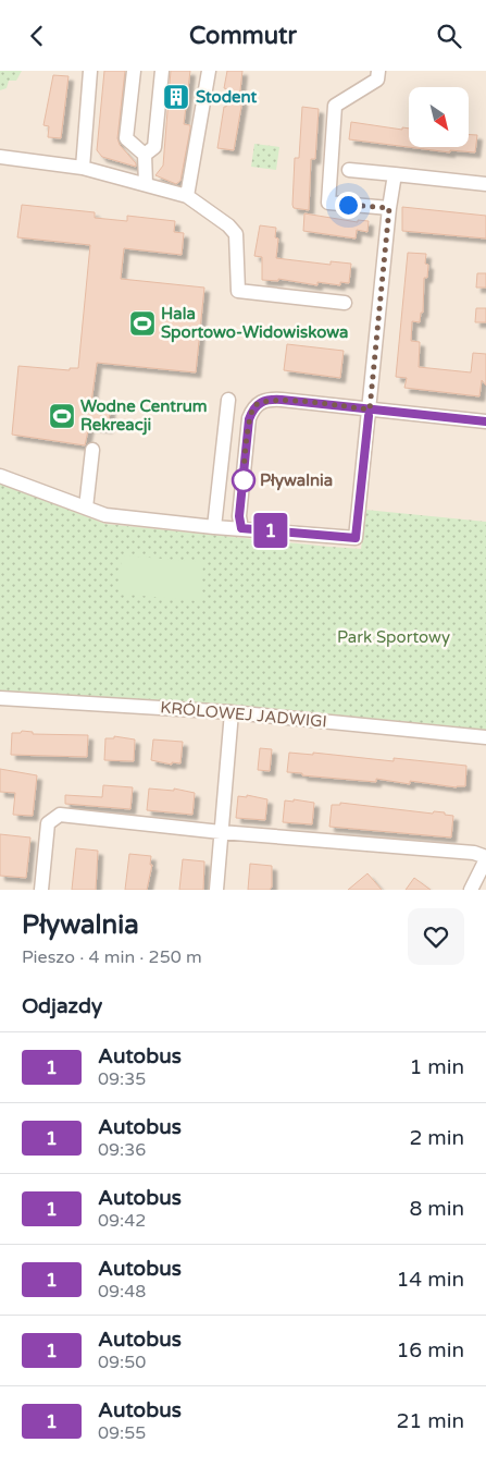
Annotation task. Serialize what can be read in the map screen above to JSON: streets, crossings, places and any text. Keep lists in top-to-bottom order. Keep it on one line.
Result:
{"streets":{"street":["KRÓLOWEJ JADWIGI"]},"parks":["Park Sportowy"],"places":{"building":["Stodent"],"sports":["Hala Sportowo-Widowiskowa","Wodne Centrum Rekreacji"],"other":["Pływalnia"]},"lines":["bus line 1"],"north":"bottom right","page":{"header":"Commutr","on_map":"1","heading":[["Pływalnia","Pieszo · 4 min · 250 m"],"Odjazdy"],"list":[{"mark":"1","name":"Autobus","note":"09:35","value":"1 min"},{"mark":"1","name":"Autobus","note":"09:36","value":"2 min"},{"mark":"1","name":"Autobus","note":"09:42","value":"8 min"},{"mark":"1","name":"Autobus","note":"09:48","value":"14 min"},{"mark":"1","name":"Autobus","note":"09:50","value":"16 min"},{"mark":"1","name":"Autobus","note":"09:55","value":"21 min"}]}}
